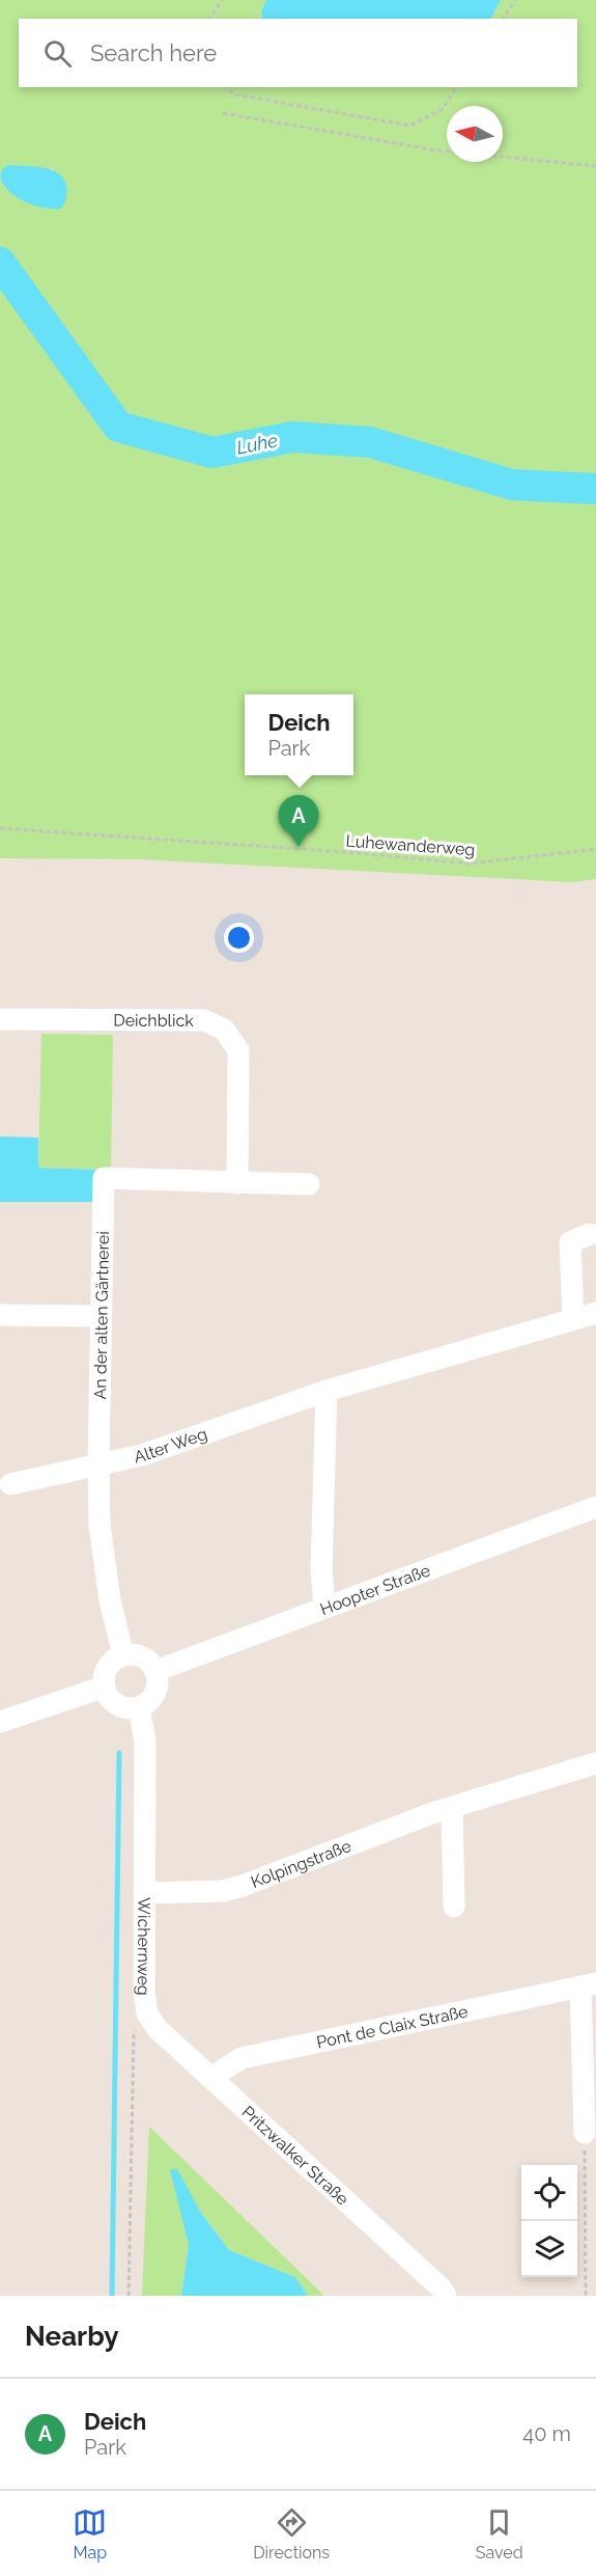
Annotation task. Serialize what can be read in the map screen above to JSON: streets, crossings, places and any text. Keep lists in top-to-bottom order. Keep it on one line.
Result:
{"streets":{"street":["Deichblick","An der alten Gärtnerei","Alter Weg","Hoopter Straße","Kolpingstraße","Wichernweg","Pont de Claix Straße","Pritzwalker Straße"],"path":["Luhewanderweg"]},"crossings":[["Deichblick","An der alten Gärtnerei"],["An der alten Gärtnerei","Alter Weg"],["An der alten Gärtnerei","Hoopter Straße"],["An der alten Gärtnerei","Wichernweg"],["Hoopter Straße","Wichernweg"],["Kolpingstraße","Wichernweg"],["Wichernweg","Pritzwalker Straße"],["Pont de Claix Straße","Pritzwalker Straße"]],"water":["Luhe"],"north":"left","page":{"search":"Search here","popup":["Deich","Park"],"pins":"A","heading":"Nearby","list":[{"mark":"A","name":"Deich","note":"Park","value":"40 m"}],"nav":["Map","Directions","Saved"]}}
